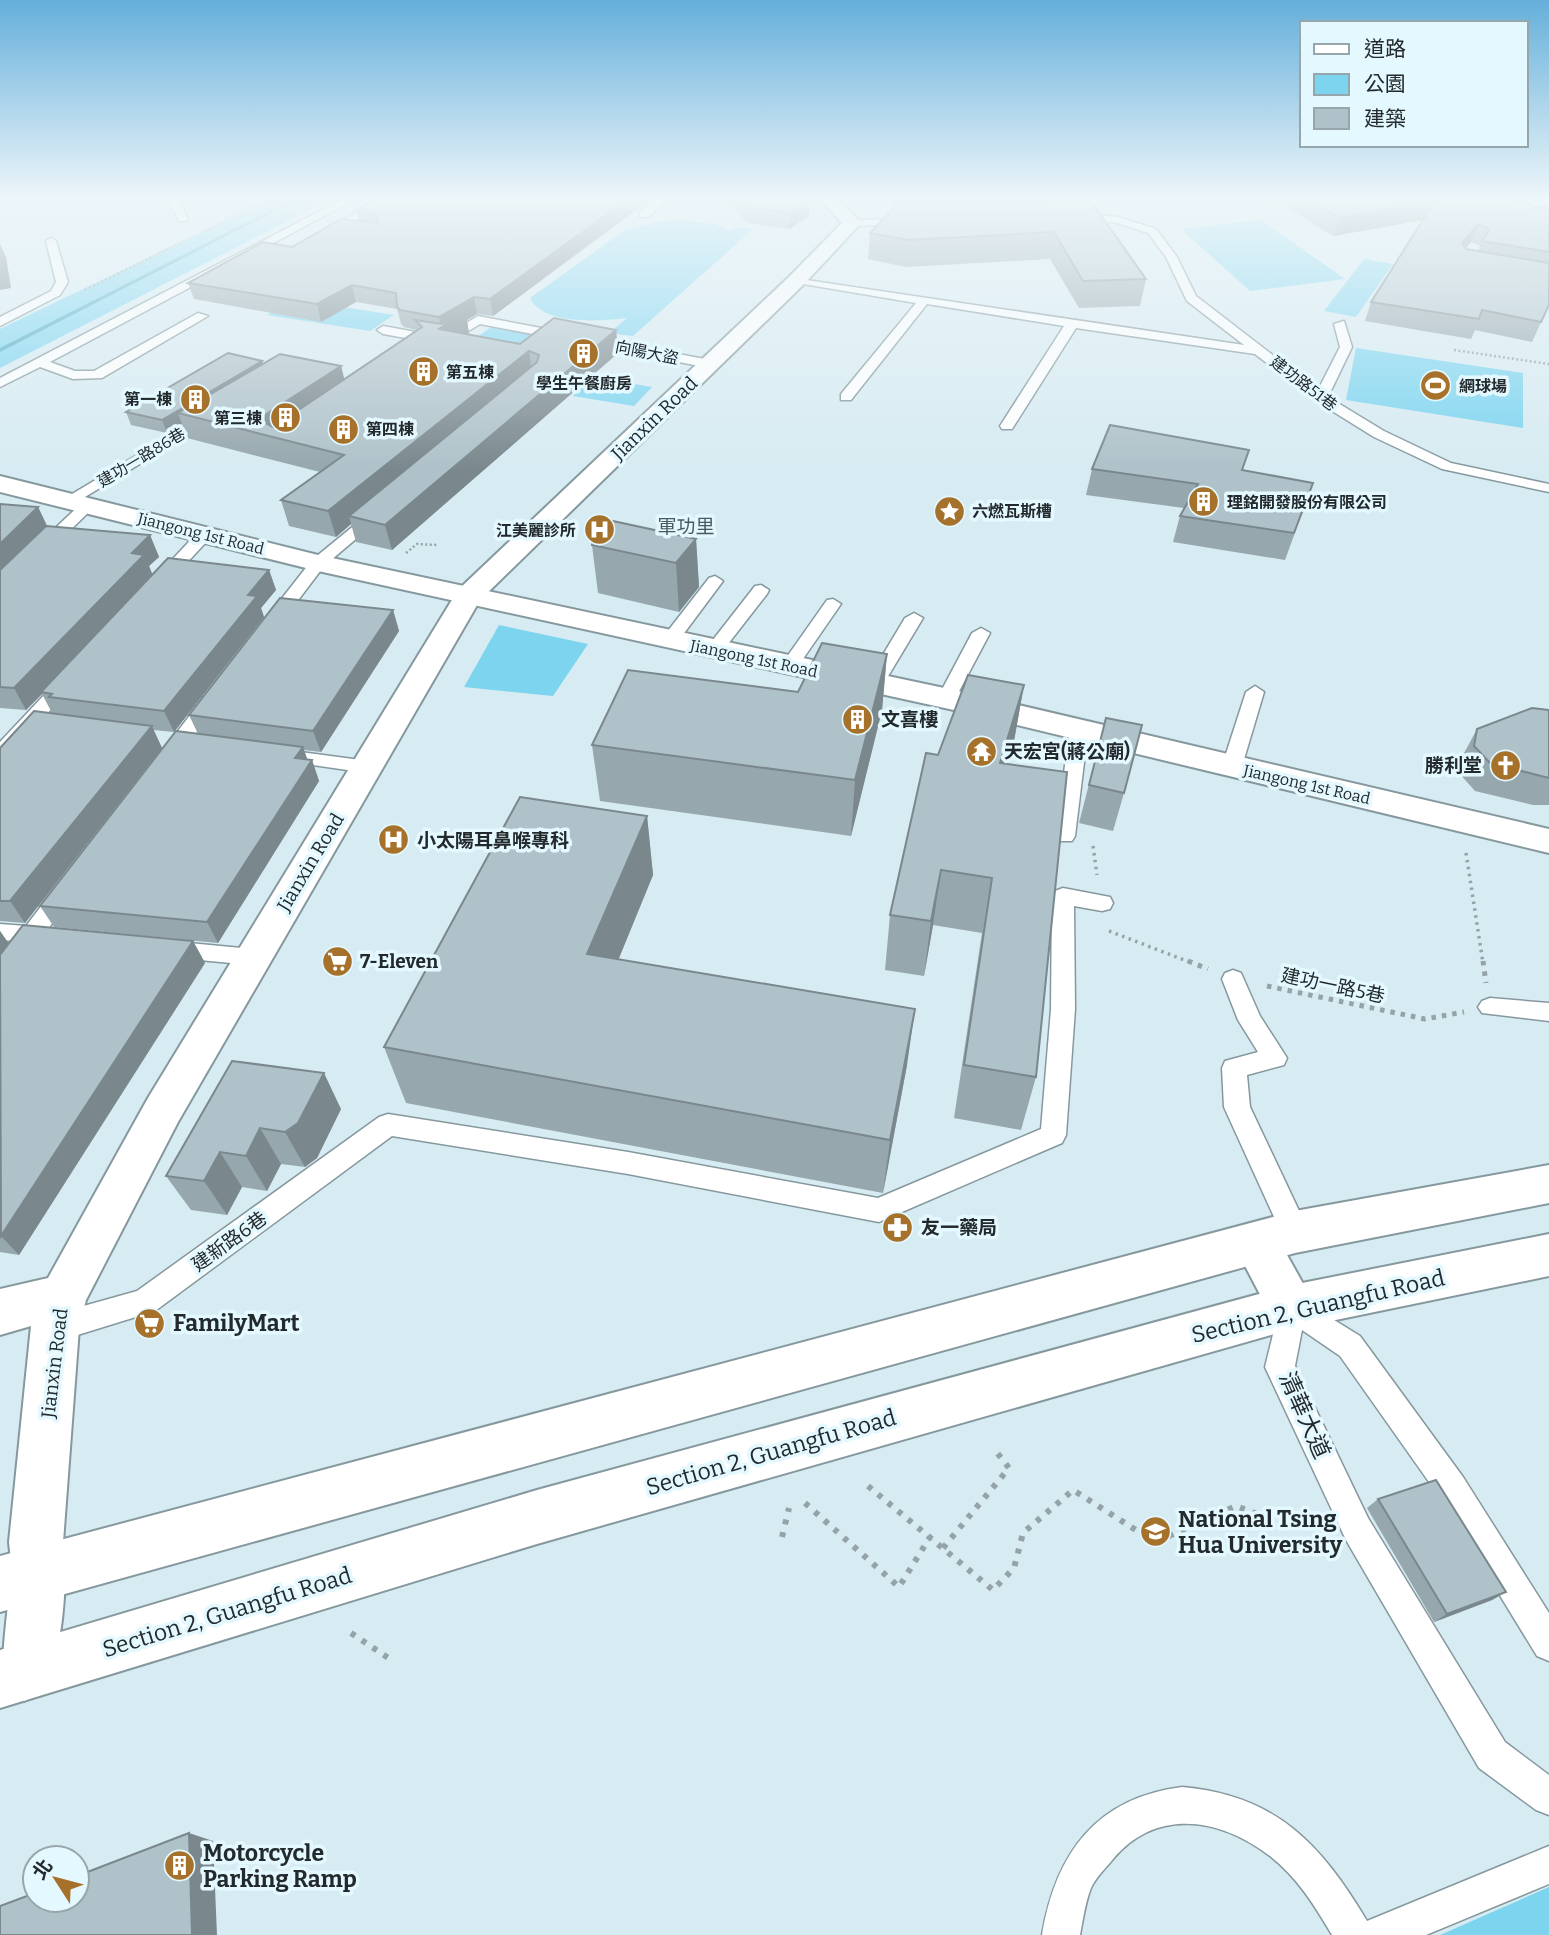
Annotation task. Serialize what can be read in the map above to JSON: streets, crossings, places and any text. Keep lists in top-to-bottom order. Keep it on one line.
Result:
{"streets":{"street":["Jianxin Road","Jiangong 1st Road","Section 2, Guangfu Road"],"lane":["向陽大盜","建功路51巷","建功一路86巷","建新路6巷","清華大道"],"path":["建功一路5巷"]},"crossings":[["向陽大盜","Jianxin Road"],["Jianxin Road","Jiangong 1st Road"],["Jianxin Road","建新路6巷"],["Jianxin Road","Section 2, Guangfu Road"],["建功一路86巷","Jiangong 1st Road"],["建功一路5巷","建新路6巷"],["Section 2, Guangfu Road","清華大道"]],"districts":["軍功里"],"places":{"building":["學生午餐廚房","第五棟","第一棟","第三棟","第四棟","理銘開發股份有限公司","文喜樓","Motorcycle Parking Ramp"],"sports":["網球場"],"place":["六燃瓦斯槽"],"hospital":["江美麗診所","小太陽耳鼻喉專科"],"temple":["天宏宮(蔣公廟)"],"church":["勝利堂"],"supermarket":["7-Eleven","FamilyMart"],"pharmacy":["友一藥局"],"school or university":["National Tsing Hua University"]},"legend":["道路","公園","建築"],"north":"top left"}
